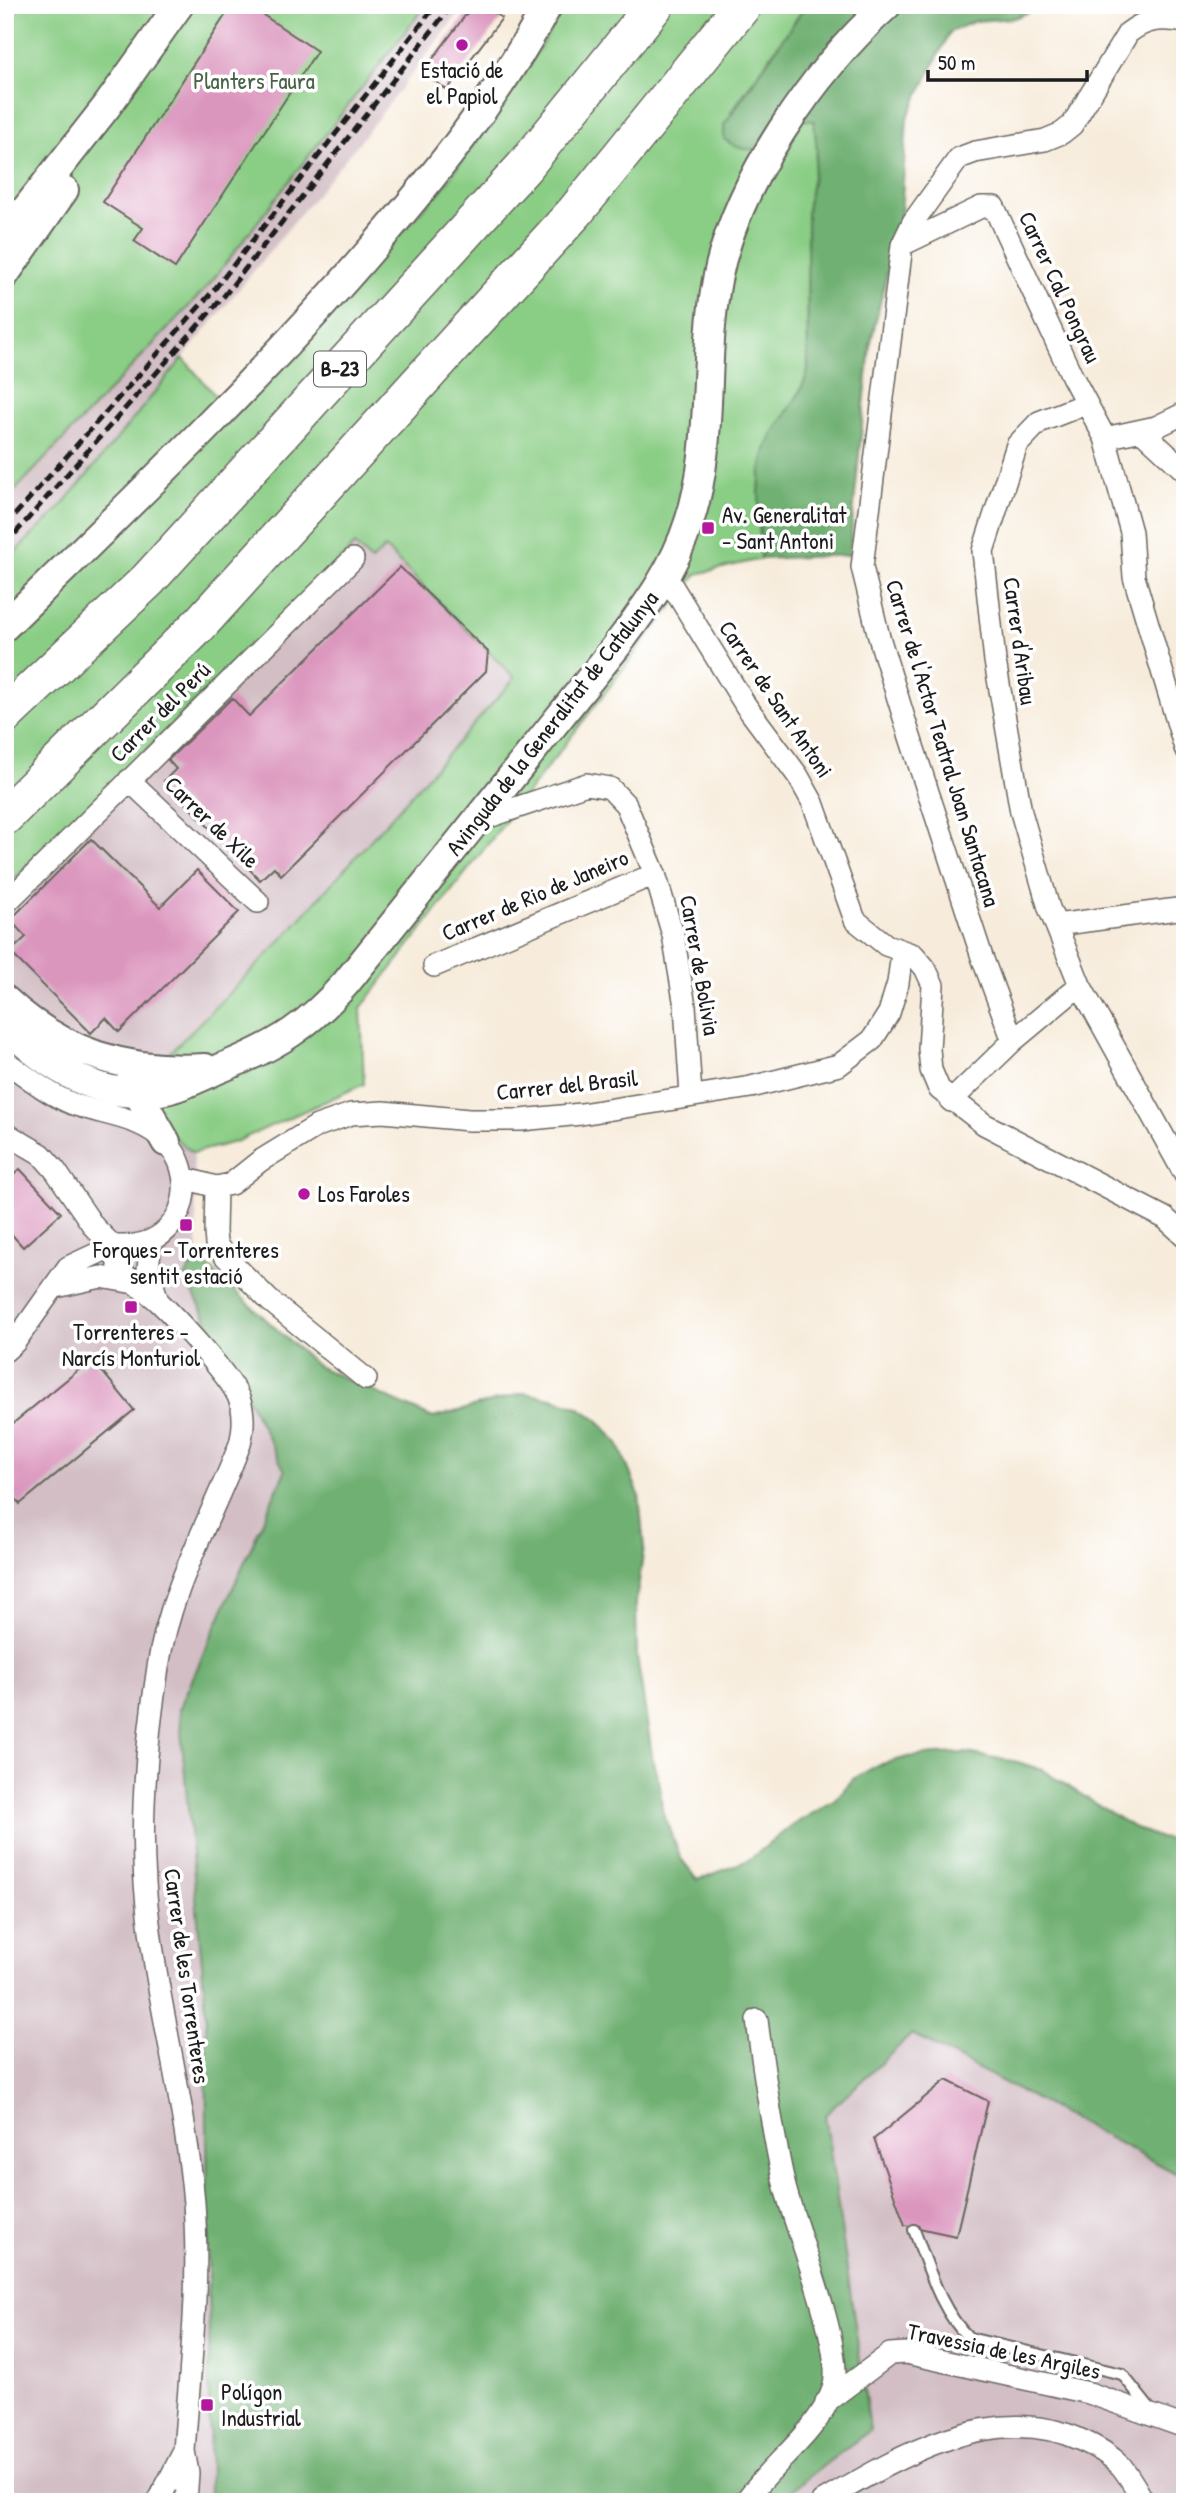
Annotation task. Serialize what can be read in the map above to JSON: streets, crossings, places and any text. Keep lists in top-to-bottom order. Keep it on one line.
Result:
{"streets":{"highway":["B-23"],"street":["Carrer Cal Pongrau","Carrer d'Aribau","Carrer de Sant Antoni","Carrer del Perú","Avinguda de la Generalitat de Catalunya","Carrer de l'Actor Teatral Joan Santacana","Carrer de Xile","Carrer de Rio de Janeiro","Carrer de Bolivia","Carrer del Brasil","Carrer de les Torrenteres","Travessia de les Argiles"]},"crossings":[["Carrer Cal Pongrau","Carrer d'Aribau"],["Carrer Cal Pongrau","Carrer de l'Actor Teatral Joan Santacana"],["Carrer de Sant Antoni","Avinguda de la Generalitat de Catalunya"],["Carrer de Sant Antoni","Carrer del Brasil"],["Carrer del Perú","Carrer de Xile"],["Avinguda de la Generalitat de Catalunya","Carrer de Bolivia"],["Carrer de Rio de Janeiro","Carrer de Bolivia"],["Carrer de Bolivia","Carrer del Brasil"]],"parks":["Planters Faura"],"places":{"other":["Estació de el Papiol","Los Faroles"],"transit":["Av. Generalitat - Sant Antoni","Forques - Torrenteres sentit estació","Torrenteres - Narcís Monturiol","Polígon Industrial"]},"scale_bar":"50 m"}
